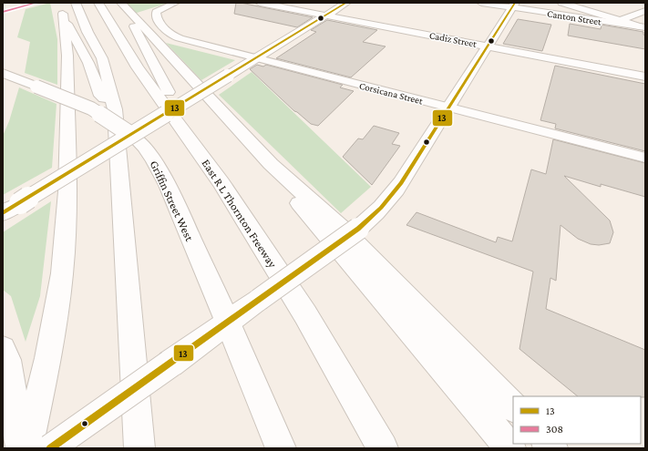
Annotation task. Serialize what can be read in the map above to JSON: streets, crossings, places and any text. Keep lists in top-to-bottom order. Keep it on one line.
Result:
{"streets":{"main road":["Canton Street","Cadiz Street","Griffin Street West","East R L Thornton Freeway"],"street":["Corsicana Street"]},"lines":["transit line 13","transit line 308"],"legend":["13","308"]}
